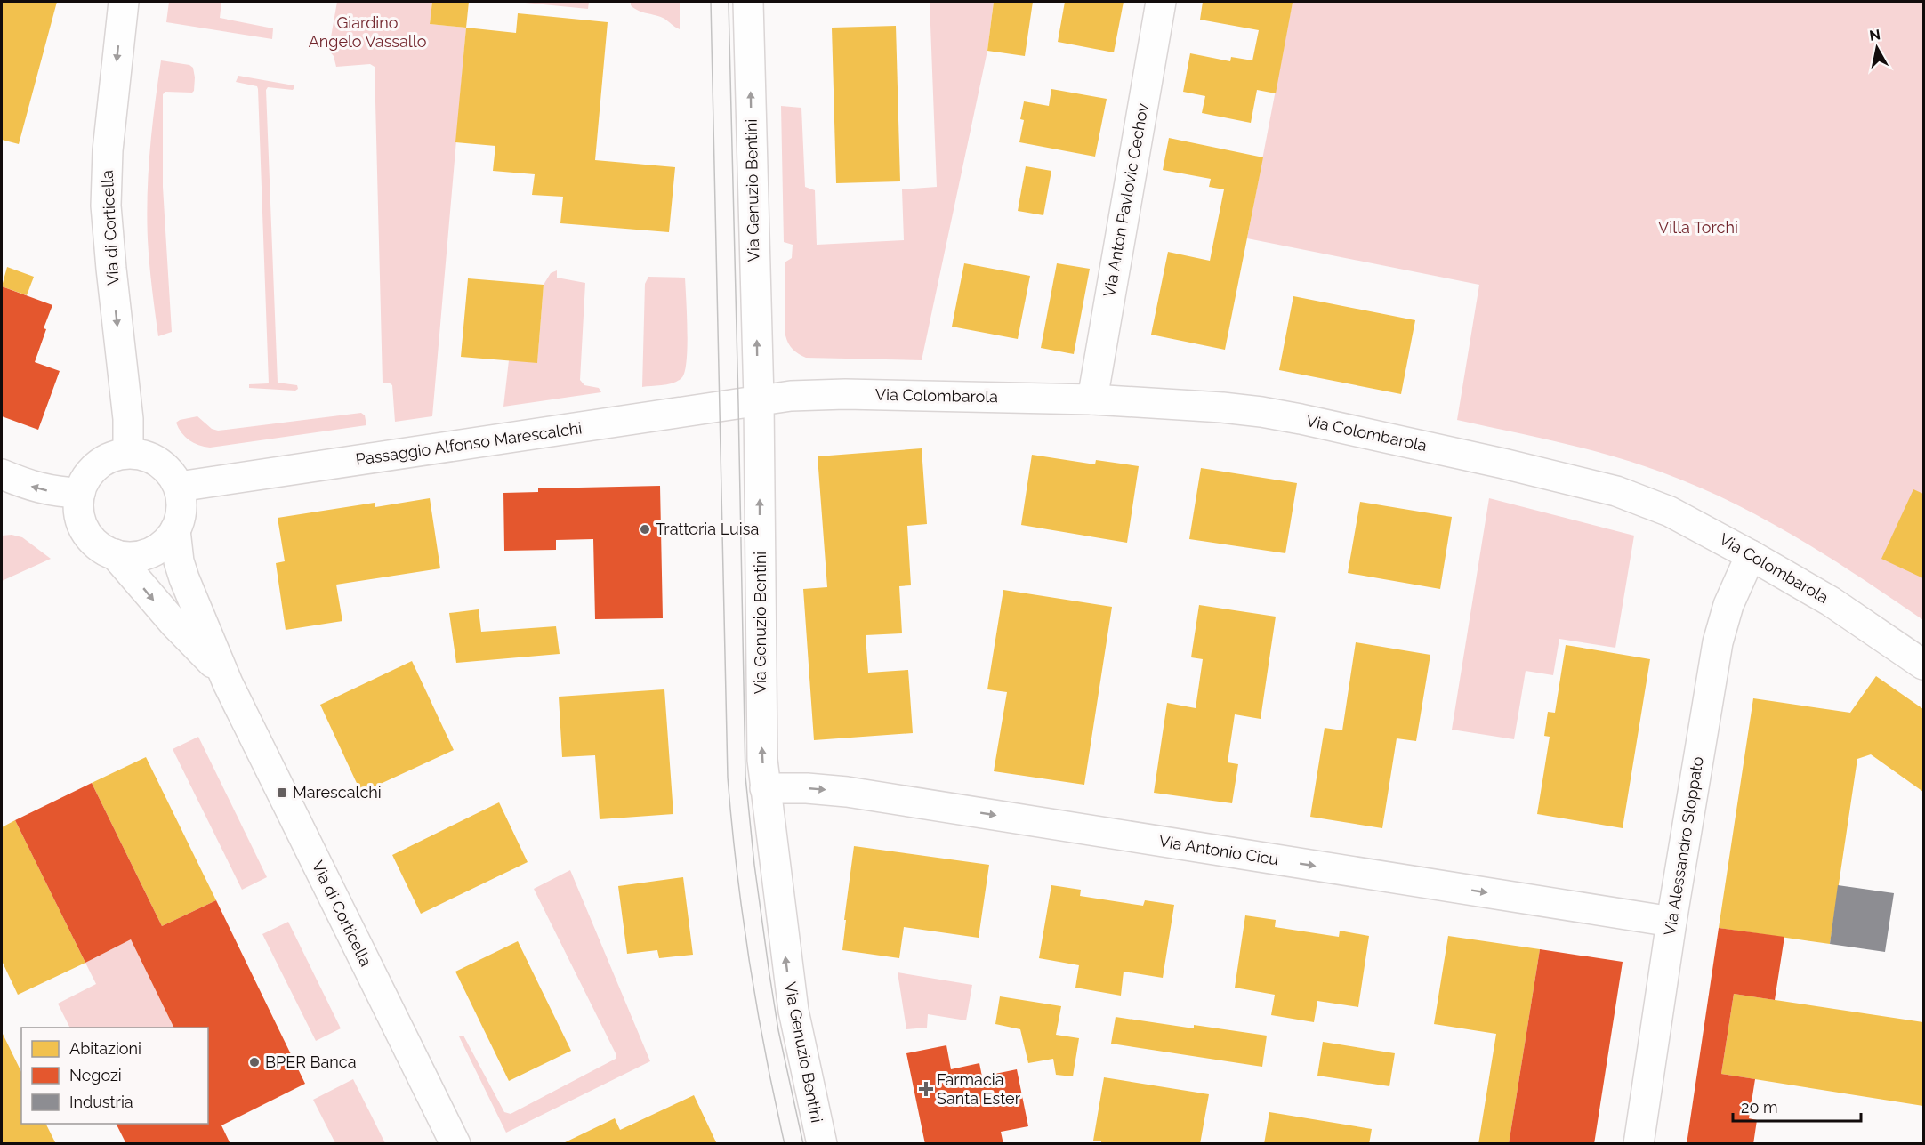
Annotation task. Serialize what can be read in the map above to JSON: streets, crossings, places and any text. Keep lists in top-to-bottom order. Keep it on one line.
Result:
{"streets":{"street":["Via Genuzio Bentini","Via Anton Pavlovic Cechov","Via di Corticella","Via Colombarola","Passaggio Alfonso Marescalchi","Via Alessandro Stoppato","Via Antonio Cicu"]},"crossings":[["Via Genuzio Bentini","Via Colombarola"],["Via Genuzio Bentini","Passaggio Alfonso Marescalchi"],["Via Genuzio Bentini","Via Antonio Cicu"],["Via Anton Pavlovic Cechov","Via Colombarola"],["Via di Corticella","Passaggio Alfonso Marescalchi"],["Via Colombarola","Passaggio Alfonso Marescalchi"],["Via Colombarola","Via Alessandro Stoppato"],["Via Alessandro Stoppato","Via Antonio Cicu"]],"one_way":["Via Genuzio Bentini","Via Antonio Cicu"],"parks":["Giardino Angelo Vassallo","Villa Torchi"],"places":{"other":["Trattoria Luisa","BPER Banca"],"transit":["Marescalchi"],"health":["Farmacia Santa Ester"]},"legend":["Abitazioni","Negozi","Industria"],"scale_bar":"20 m","north":"top"}
